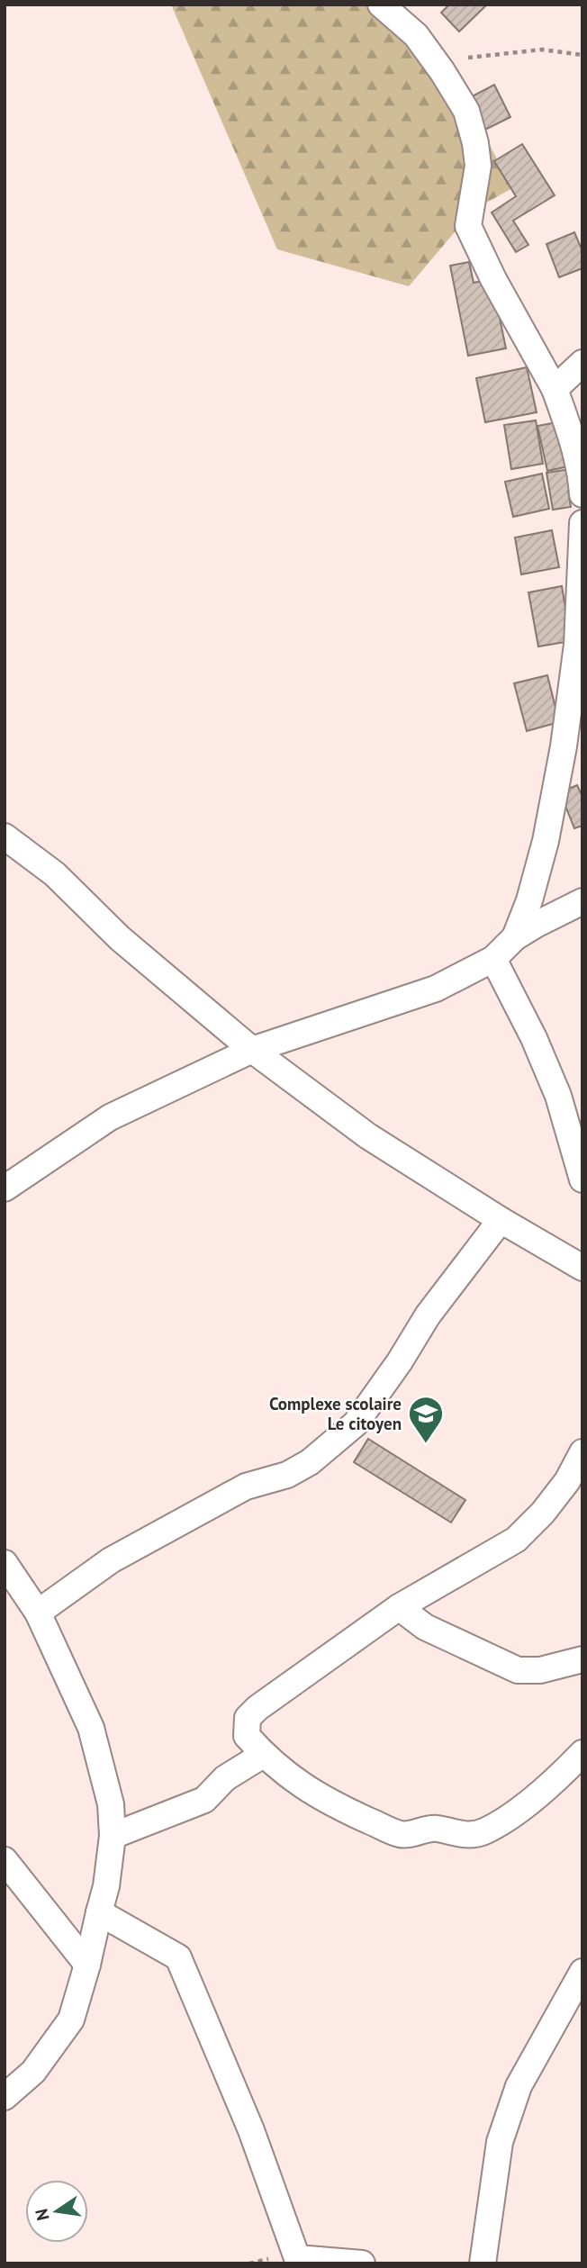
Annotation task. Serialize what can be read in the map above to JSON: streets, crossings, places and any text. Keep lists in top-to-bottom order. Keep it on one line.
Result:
{"places":{"school or university":["Complexe scolaire Le citoyen"]},"north":"left"}
